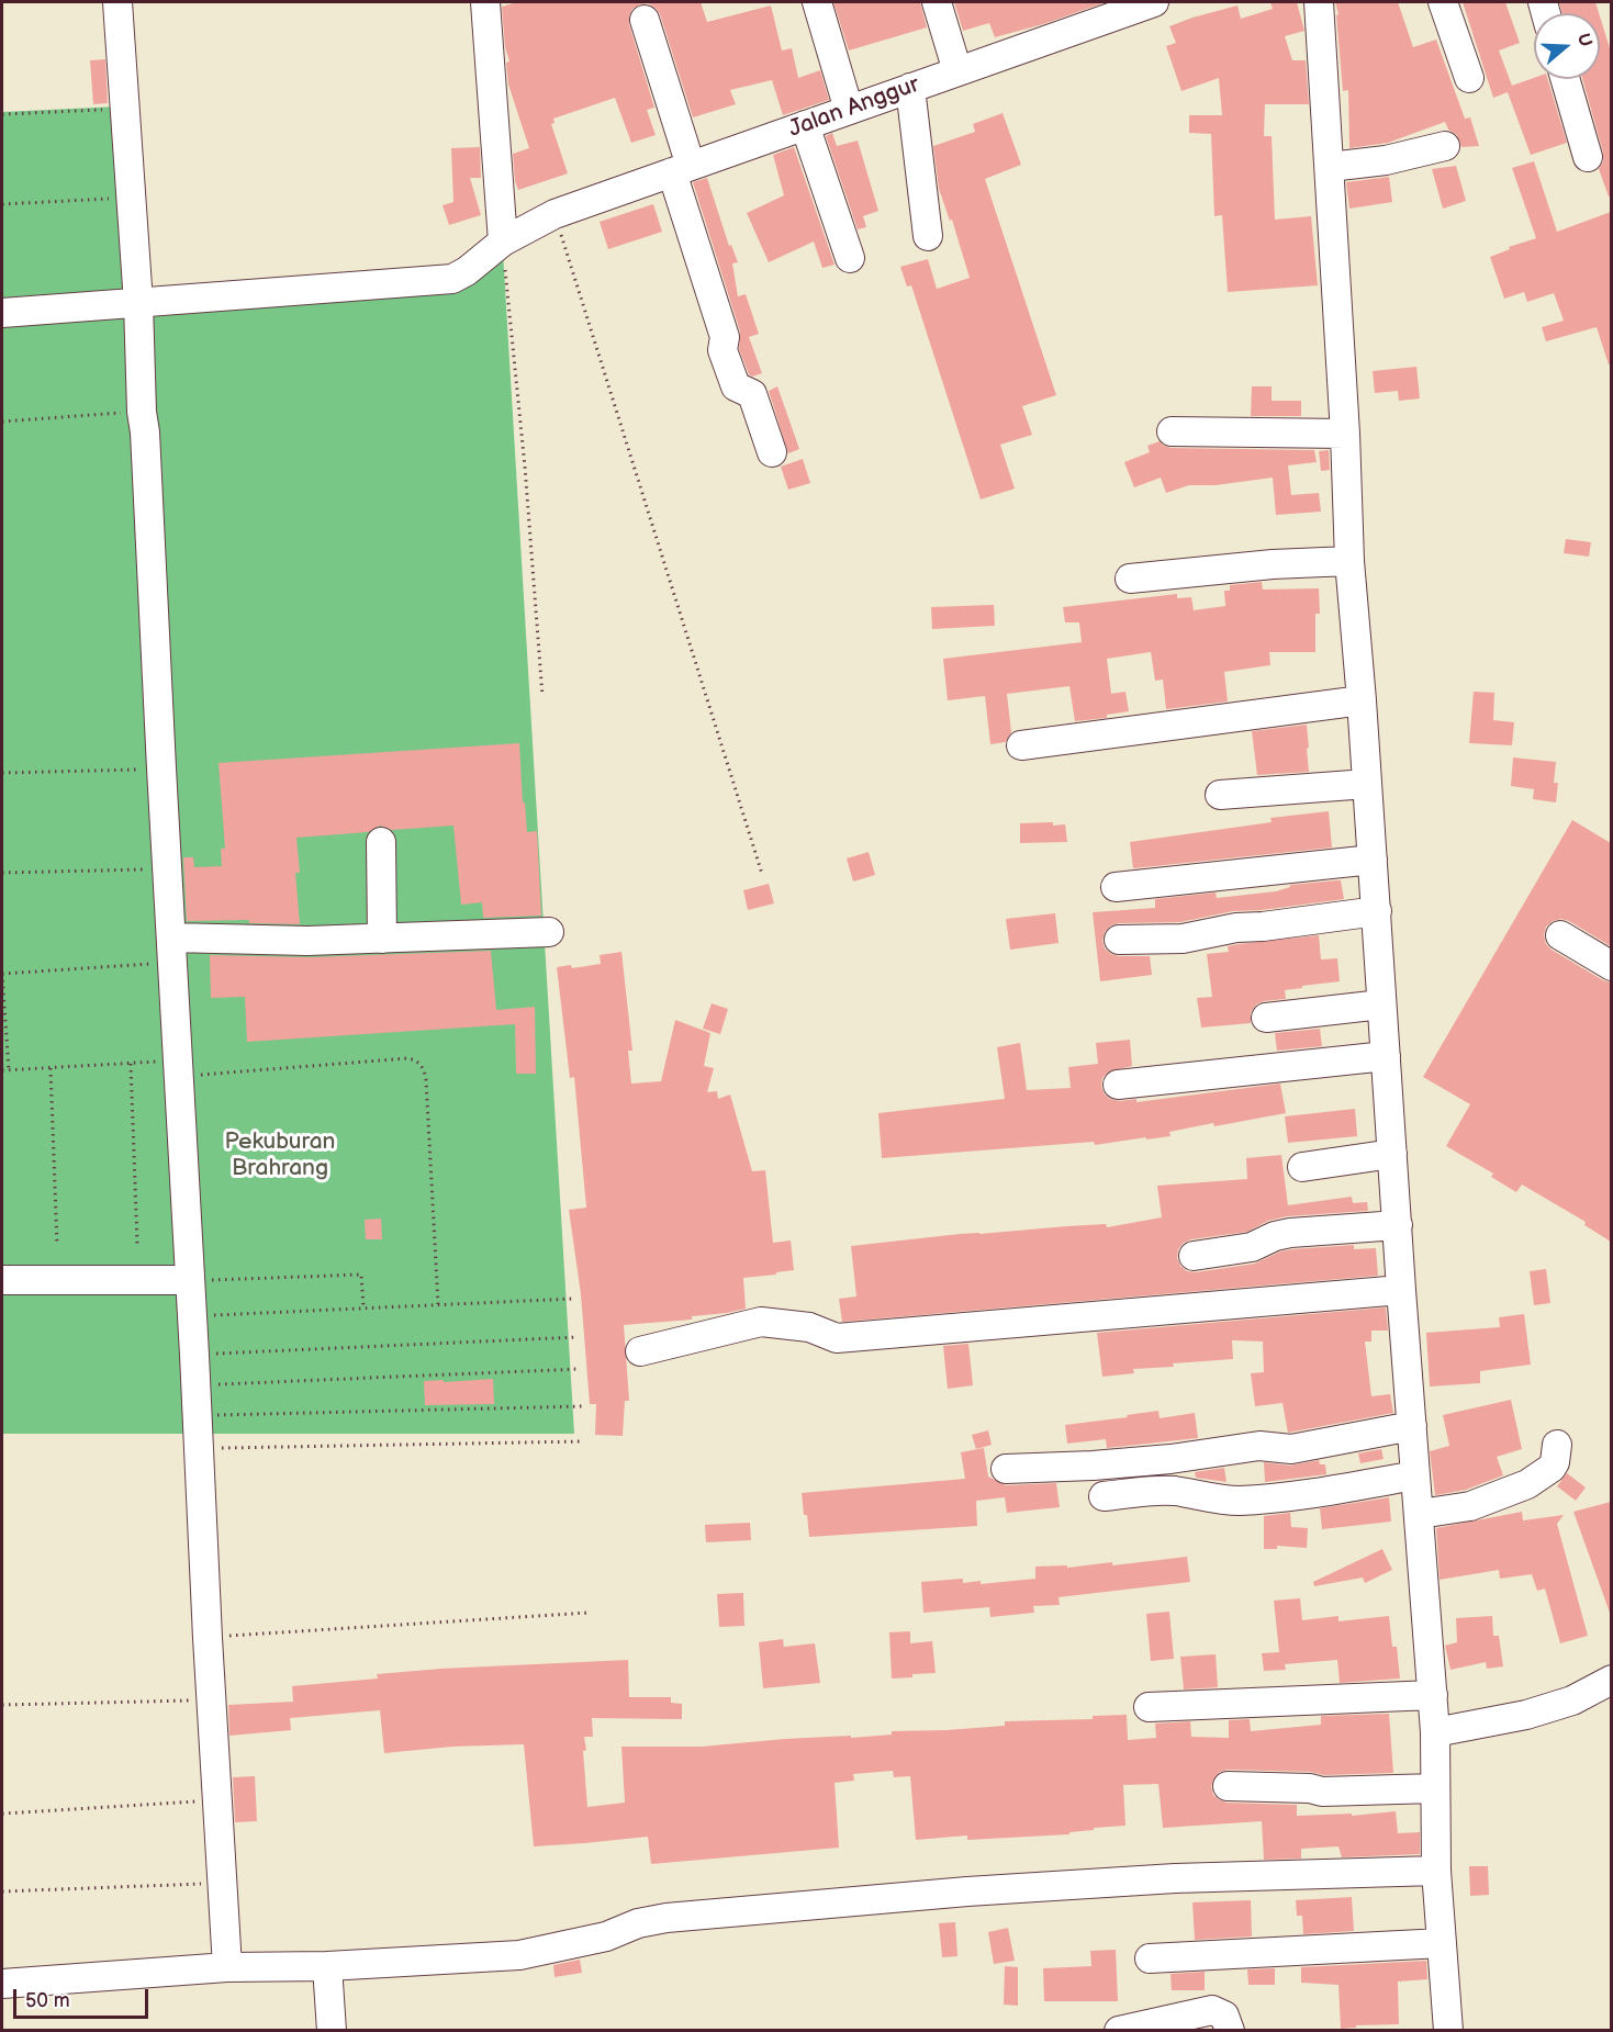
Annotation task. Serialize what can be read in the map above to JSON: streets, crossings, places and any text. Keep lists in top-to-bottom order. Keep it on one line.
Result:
{"streets":{"street":["Jalan Anggur"]},"parks":["Pekuburan Brahrang"],"scale_bar":"50 m","north":"right"}
